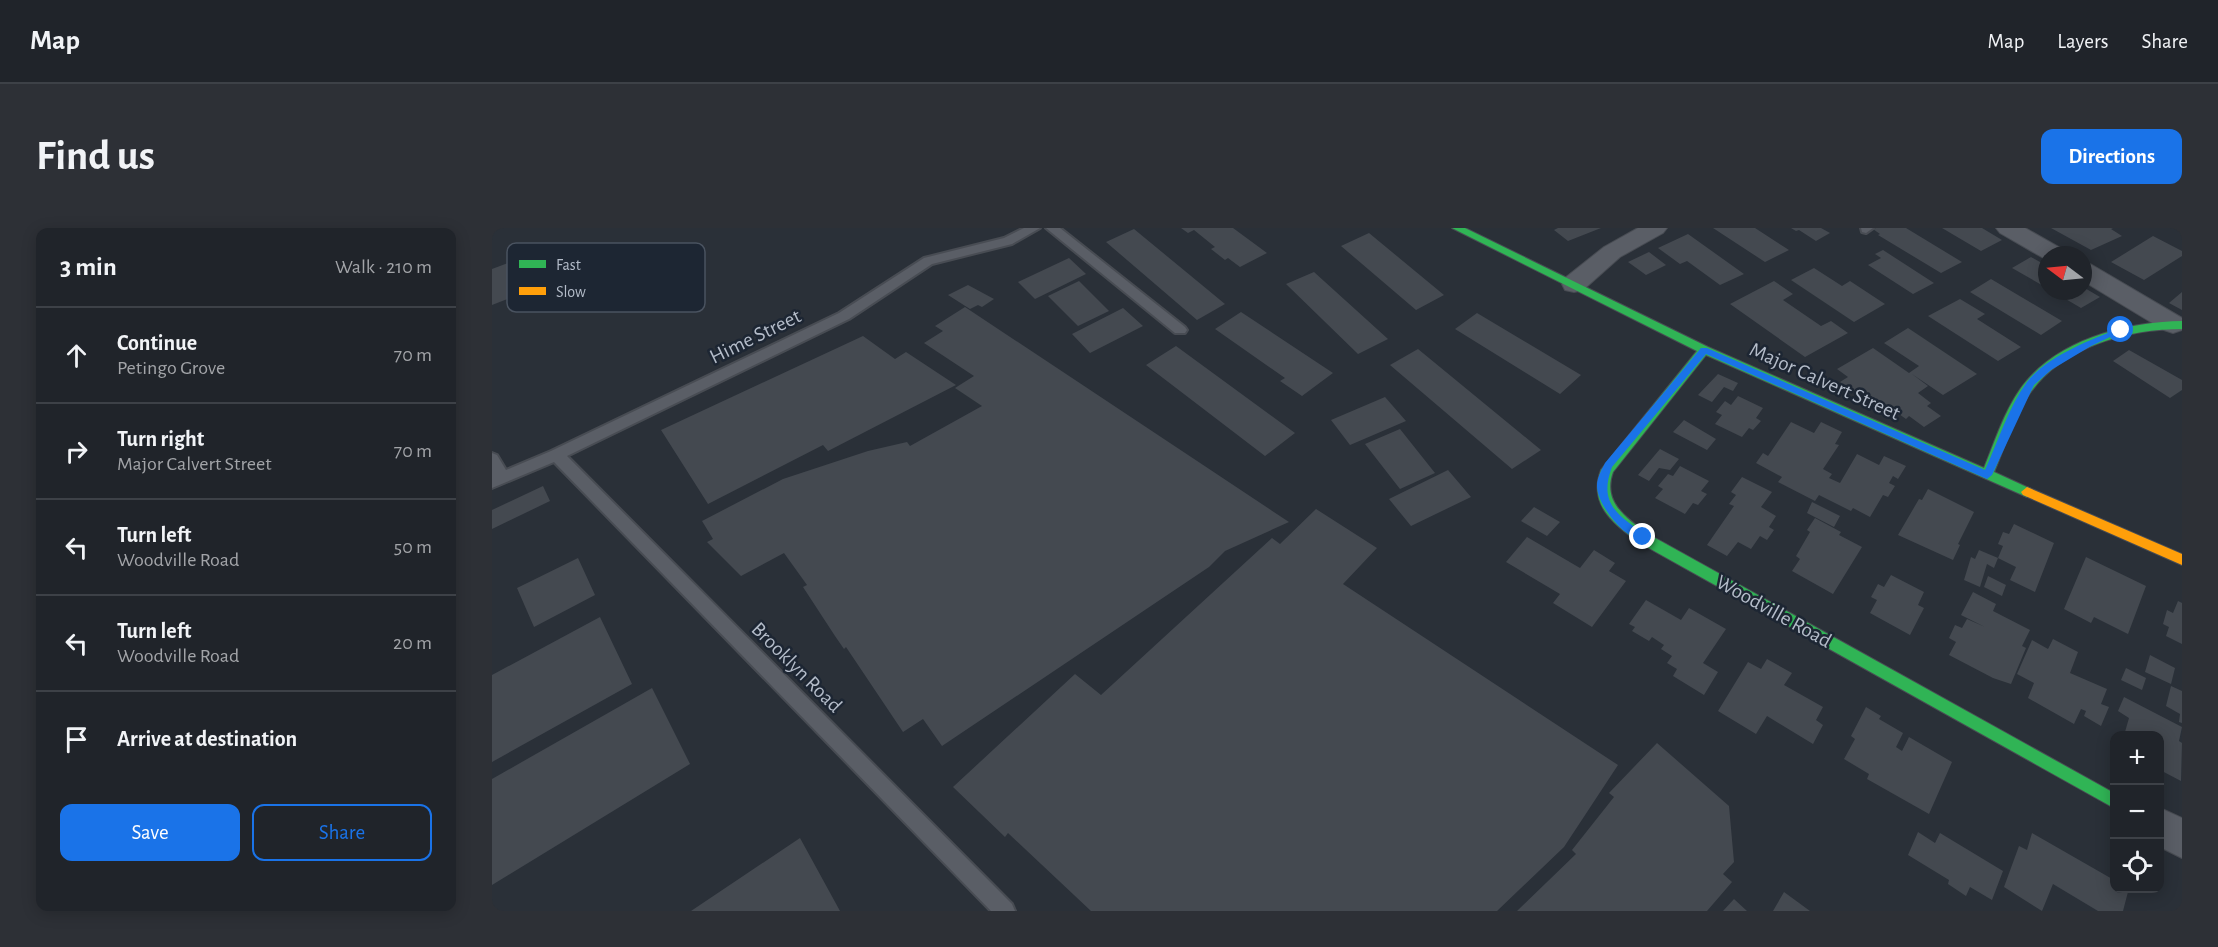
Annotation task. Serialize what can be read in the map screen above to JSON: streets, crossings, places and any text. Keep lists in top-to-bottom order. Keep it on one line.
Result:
{"streets":{"street":["Major Calvert Street","Woodville Road"],"lane":["Hime Street","Brooklyn Road"]},"crossings":[["Hime Street","Brooklyn Road"],["Major Calvert Street","Woodville Road"]],"legend":["Fast","Slow"],"north":"left","page":{"header":"Map","nav":["Map","Layers","Share"],"buttons":["Directions",["Save","Share"]],"title":"Find us","heading":["3 min","Walk · 210 m"],"list":[["Continue","Petingo Grove","70 m"],["Turn right","Major Calvert Street","70 m"],["Turn left","Woodville Road","50 m"],["Turn left","Woodville Road","20 m"],"Arrive at destination"],"map_buttons":["+","−"]}}
